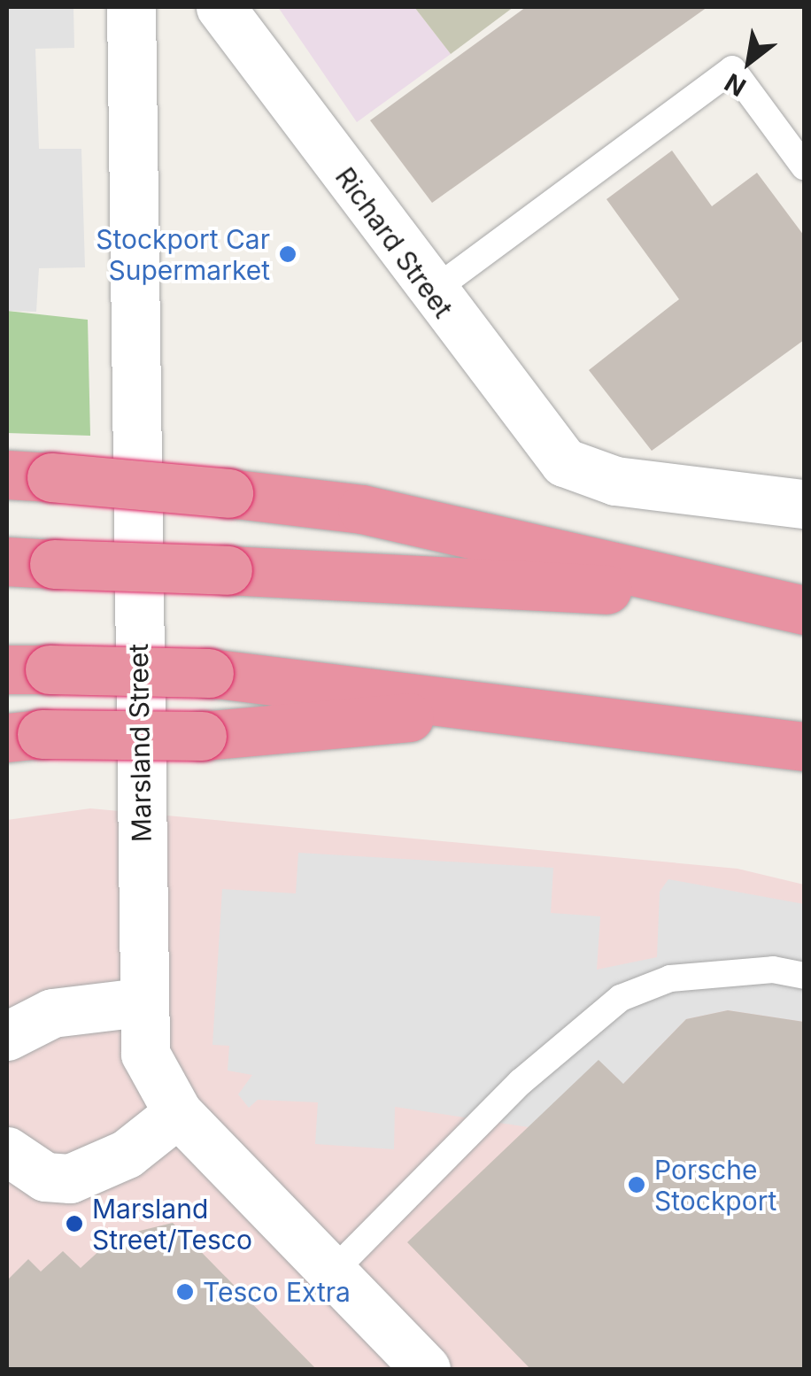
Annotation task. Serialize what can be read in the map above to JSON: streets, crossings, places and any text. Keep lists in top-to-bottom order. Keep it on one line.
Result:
{"streets":{"street":["Richard Street","Marsland Street"]},"places":["Stockport Car Supermarket","Porsche Stockport","Marsland Street/Tesco","Tesco Extra"],"north":"bottom left"}
